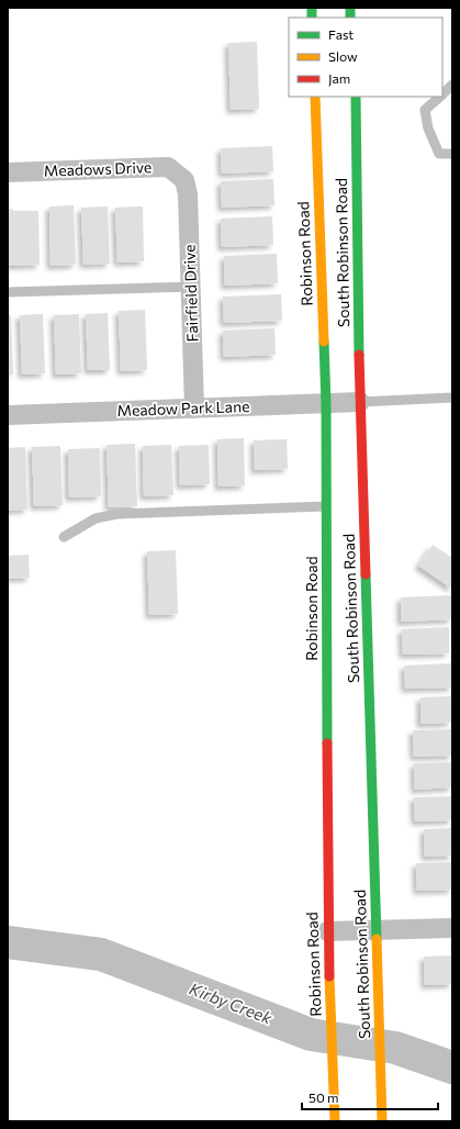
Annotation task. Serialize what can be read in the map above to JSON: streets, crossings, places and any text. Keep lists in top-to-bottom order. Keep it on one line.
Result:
{"streets":{"street":["Meadows Drive","South Robinson Road","Robinson Road","Fairfield Drive","Meadow Park Lane"]},"crossings":[["Meadows Drive","Fairfield Drive"],["South Robinson Road","Meadow Park Lane"],["Robinson Road","Meadow Park Lane"],["Fairfield Drive","Meadow Park Lane"]],"water":["Kirby Creek"],"legend":["Fast","Slow","Jam"],"scale_bar":"50 m"}
